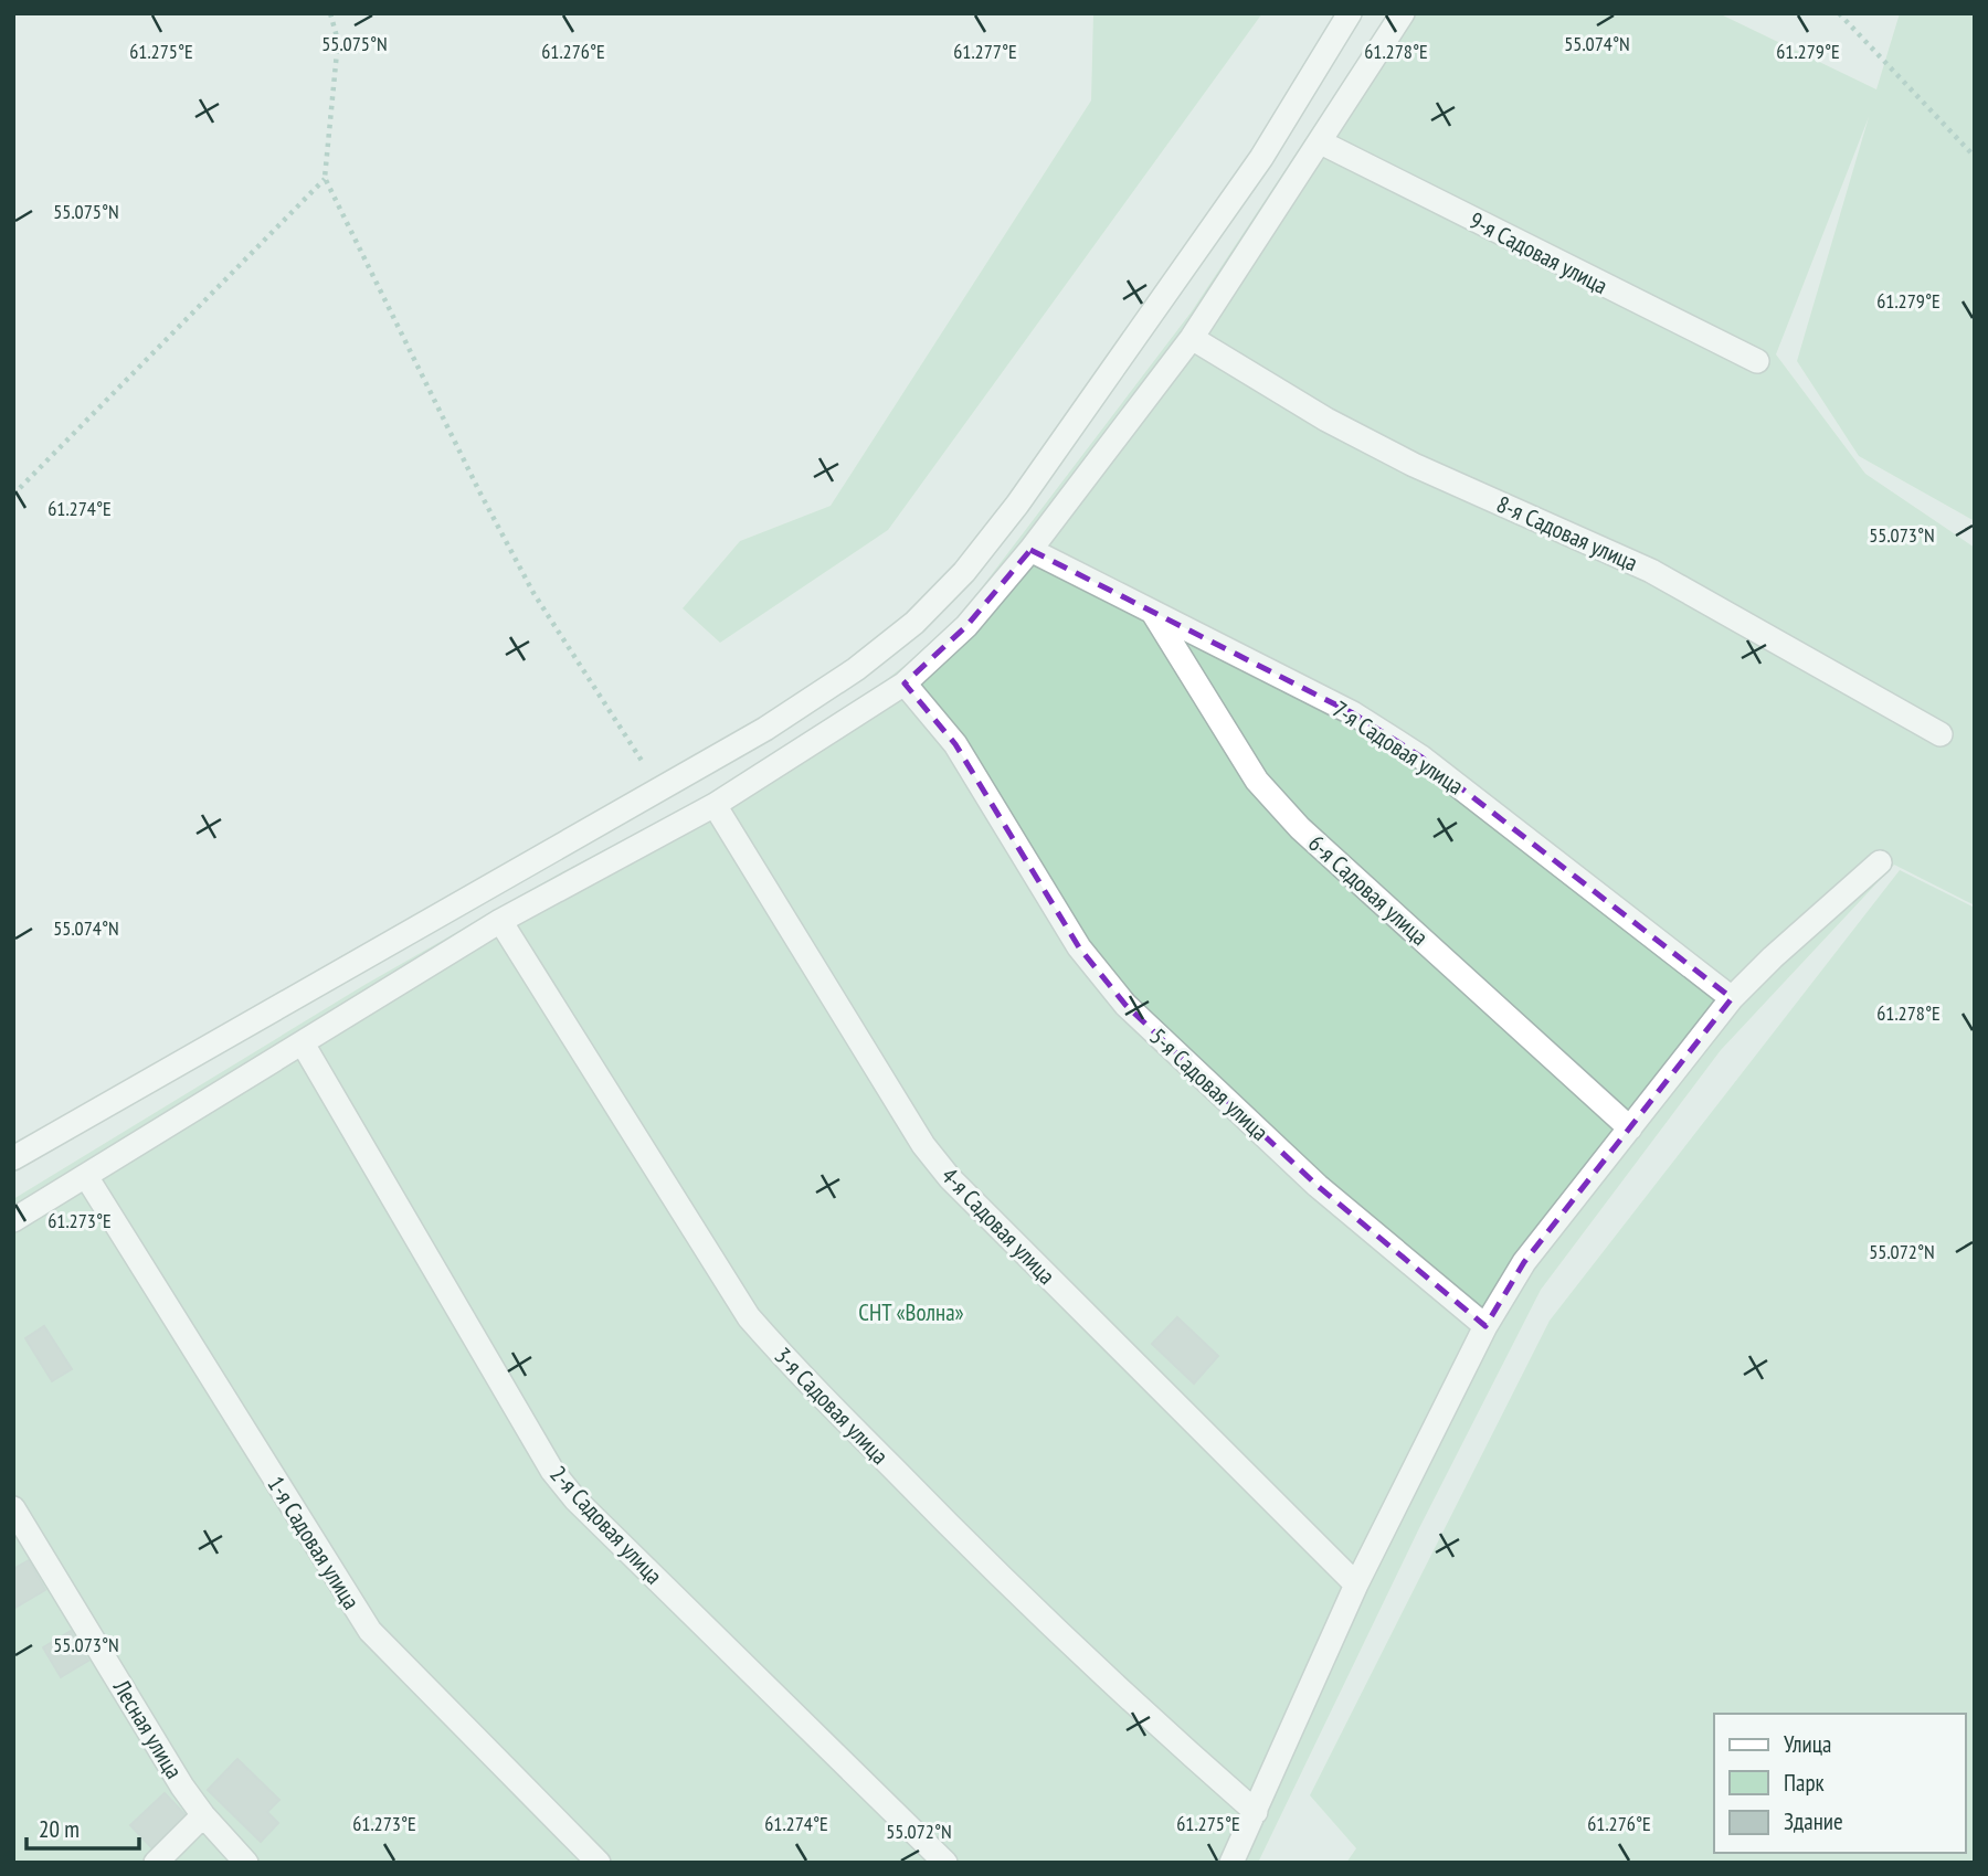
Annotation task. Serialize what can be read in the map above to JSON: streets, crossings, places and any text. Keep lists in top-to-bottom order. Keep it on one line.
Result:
{"streets":{"street":["9-я Садовая улица","8-я Садовая улица","7-я Садовая улица","6-я Садовая улица","5-я Садовая улица","4-я Садовая улица","3-я Садовая улица","2-я Садовая улица","1-я Садовая улица","Лесная улица"]},"crossings":[["7-я Садовая улица","6-я Садовая улица"]],"parks":["СНТ «Волна»"],"legend":["Улица","Парк","Здание"],"scale_bar":"20 m","coordinates":["55.075°N","55.074°N","61.275°E","61.276°E","61.278°E","61.279°E","61.277°E","61.274°E","55.073°N","61.273°E","55.072°N"]}
